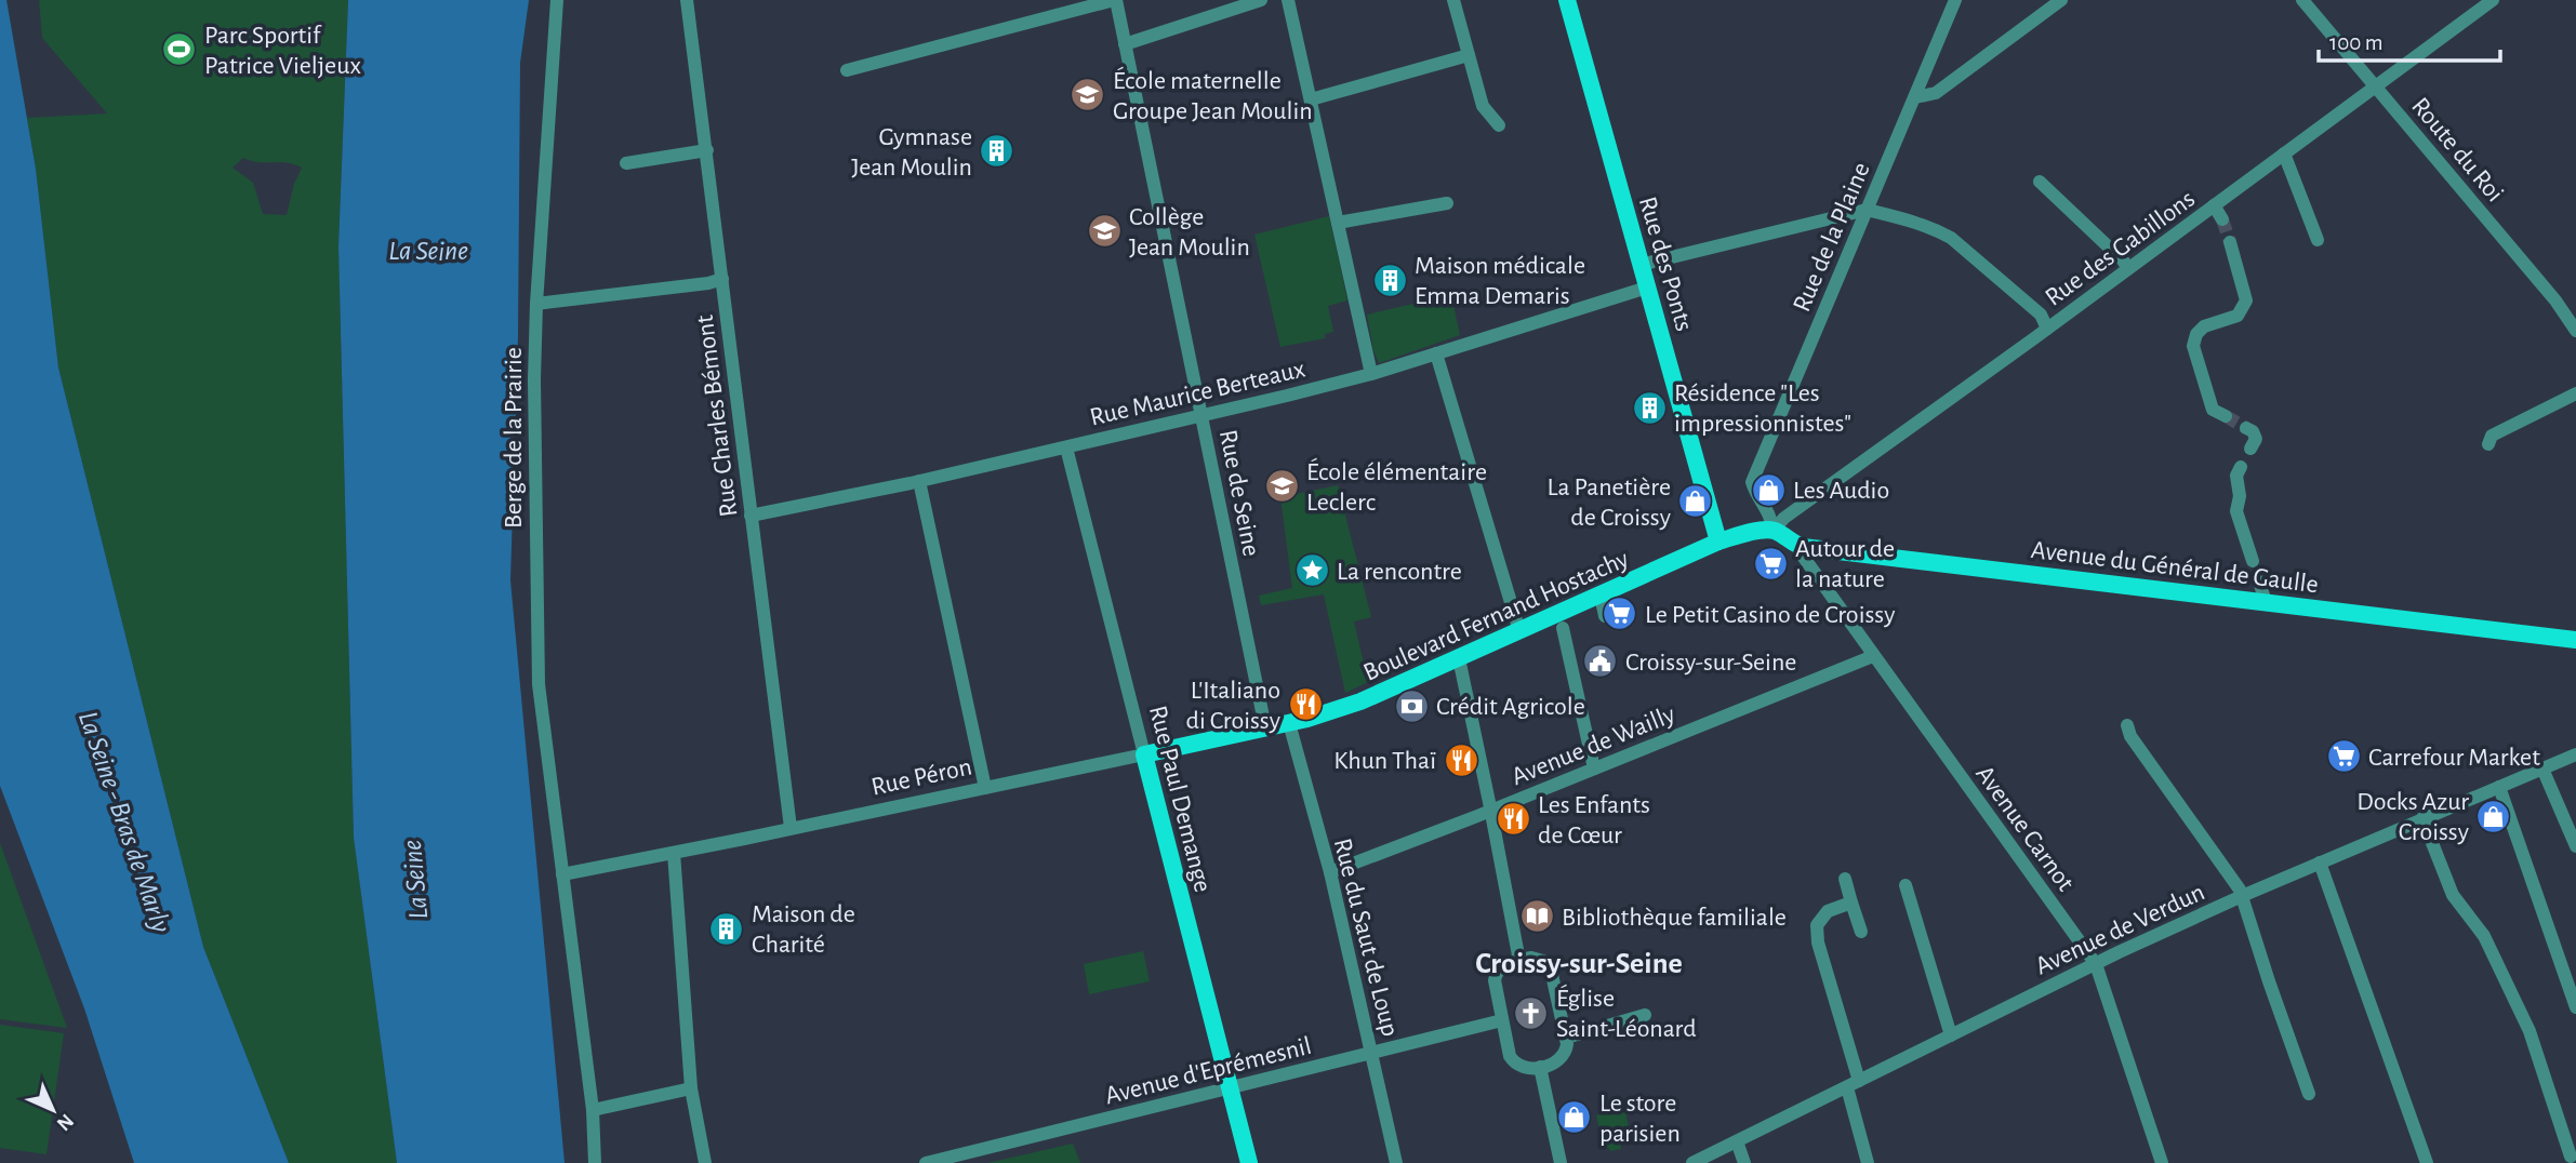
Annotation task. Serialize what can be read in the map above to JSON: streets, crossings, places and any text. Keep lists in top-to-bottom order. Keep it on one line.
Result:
{"streets":{"main road":["Rue des Ponts","Avenue du Général de Gaulle","Boulevard Fernand Hostachy","Rue Péron","Rue Paul Demange"],"street":["Route du Roi","Rue de la Plaine","Rue des Gabillons","Rue Maurice Berteaux","Rue Charles Bémont","Berge de la Prairie","Rue de Seine","Avenue de Wailly","Avenue Carnot","Avenue de Verdun","Rue du Saut de Loup","Avenue d'Eprémesnil"]},"crossings":[["Route du Roi","Rue des Gabillons"],["Rue de la Plaine","Rue des Gabillons"],["Rue de la Plaine","Avenue du Général de Gaulle"],["Rue de la Plaine","Boulevard Fernand Hostachy"],["Rue des Gabillons","Avenue du Général de Gaulle"],["Rue des Gabillons","Boulevard Fernand Hostachy"],["Rue des Ponts","Rue Maurice Berteaux"],["Rue des Ponts","Boulevard Fernand Hostachy"],["Rue Maurice Berteaux","Rue Charles Bémont"],["Rue Maurice Berteaux","Rue de Seine"],["Rue Maurice Berteaux","Rue Paul Demange"],["Rue Charles Bémont","Rue Péron"],["Berge de la Prairie","Rue Péron"],["Rue de Seine","Rue Péron"],["Avenue du Général de Gaulle","Boulevard Fernand Hostachy"],["Avenue du Général de Gaulle","Avenue Carnot"],["Boulevard Fernand Hostachy","Rue Péron"],["Boulevard Fernand Hostachy","Rue du Saut de Loup"],["Avenue de Wailly","Avenue Carnot"],["Avenue de Wailly","Rue du Saut de Loup"],["Rue Péron","Rue Paul Demange"],["Rue Péron","Rue du Saut de Loup"],["Rue Paul Demange","Avenue d'Eprémesnil"],["Avenue Carnot","Avenue de Verdun"],["Rue du Saut de Loup","Avenue d'Eprémesnil"]],"districts":["Croissy-sur-Seine"],"water":["La Seine","La Seine - Bras de Marly"],"places":{"sports":["Parc Sportif Patrice Vieljeux"],"school or university":["École maternelle Groupe Jean Moulin","Collège Jean Moulin","École élémentaire Leclerc"],"building":["Gymnase Jean Moulin","Maison médicale Emma Demaris","Résidence \"Les impressionnistes\"","Maison de Charité"],"shop":["Les Audio","La Panetière de Croissy","Docks Azur Croissy","Le store parisien"],"supermarket":["Autour de la nature","Le Petit Casino de Croissy","Carrefour Market"],"place":["La rencontre"],"public building":["Croissy-sur-Seine"],"restaurant":["L'Italiano di Croissy","Khun Thaï","Les Enfants de Cœur"],"bank":["Crédit Agricole"],"library":["Bibliothèque familiale"],"church":["Église Saint-Léonard"]},"scale_bar":"100 m","north":"bottom right"}
